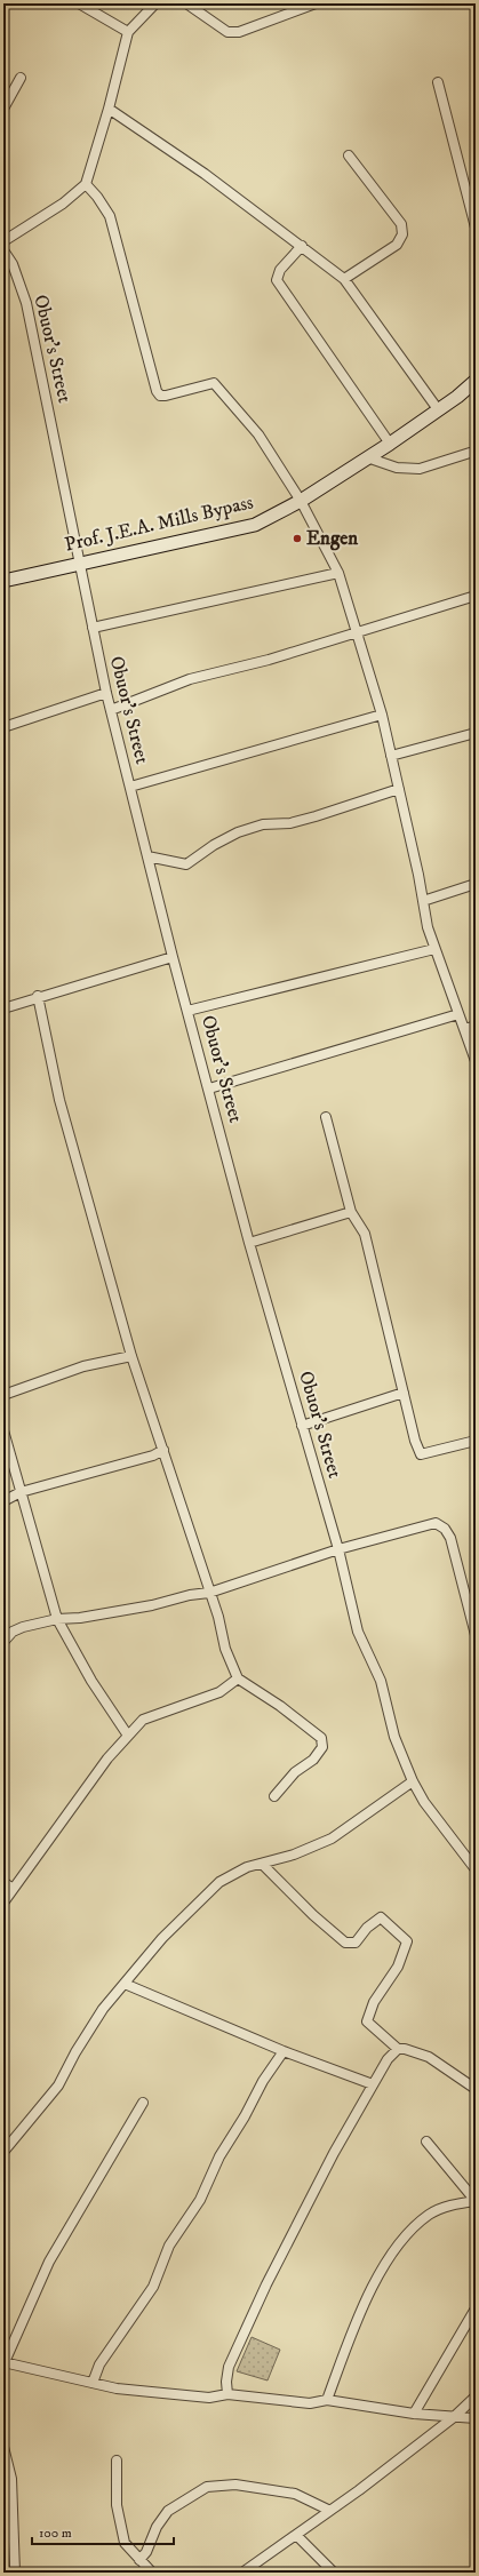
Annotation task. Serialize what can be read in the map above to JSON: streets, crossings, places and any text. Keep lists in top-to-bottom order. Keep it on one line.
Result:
{"streets":{"street":["Obuor’s Street","Prof. J.E.A. Mills Bypass"]},"crossings":[["Obuor’s Street","Prof. J.E.A. Mills Bypass"]],"places":["Engen"],"scale_bar":"100 m"}
